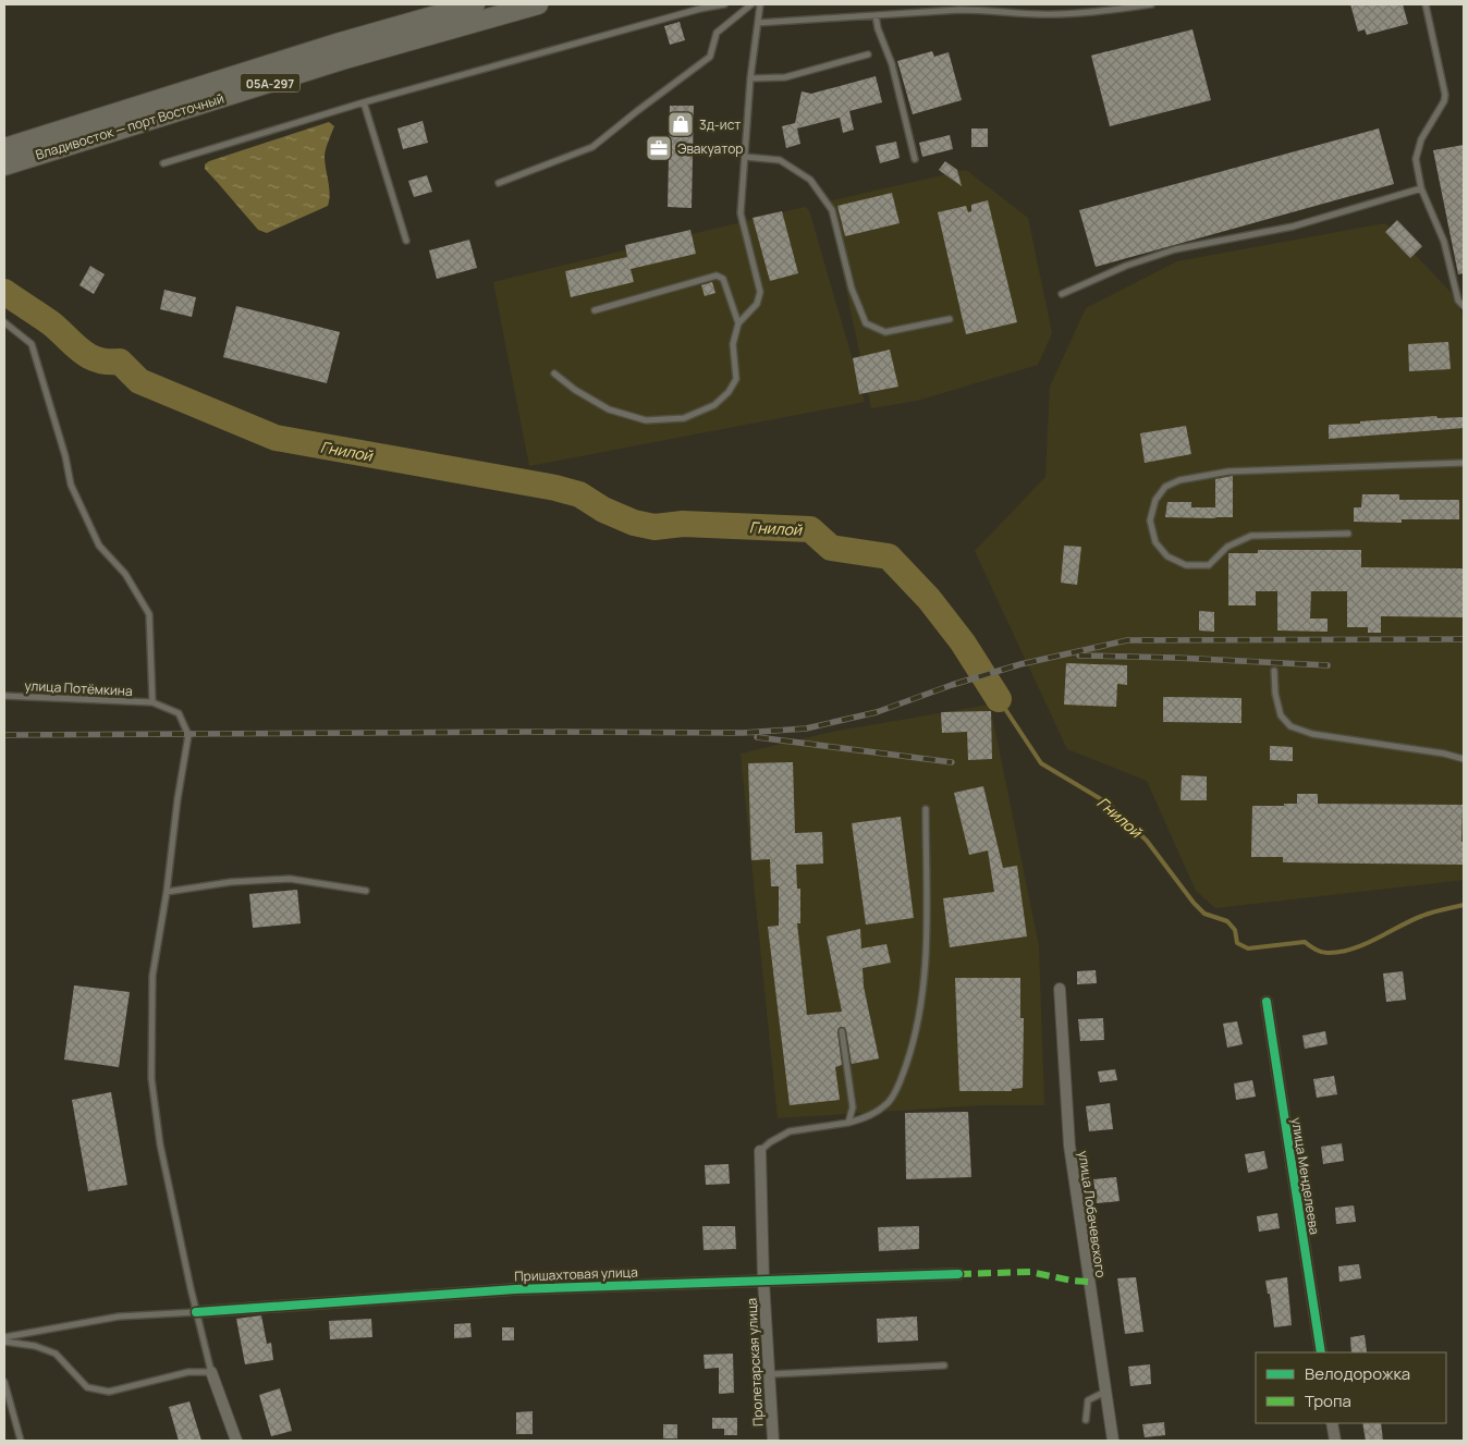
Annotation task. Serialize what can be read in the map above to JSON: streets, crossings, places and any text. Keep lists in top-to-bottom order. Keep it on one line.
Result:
{"streets":{"highway":["05А-297","Владивосток — порт Восточный"],"street":["улица Менделеева","улица Лобачевского","Пришахтовая улица","Пролетарская улица"],"lane":["улица Потёмкина"]},"crossings":[["улица Потёмкина","Пришахтовая улица"],["Пришахтовая улица","Пролетарская улица"]],"water":["Гнилой"],"places":{"shop":["3д-ист"],"office":["Эвакуатор"]},"legend":["Велодорожка","Тропа"]}
